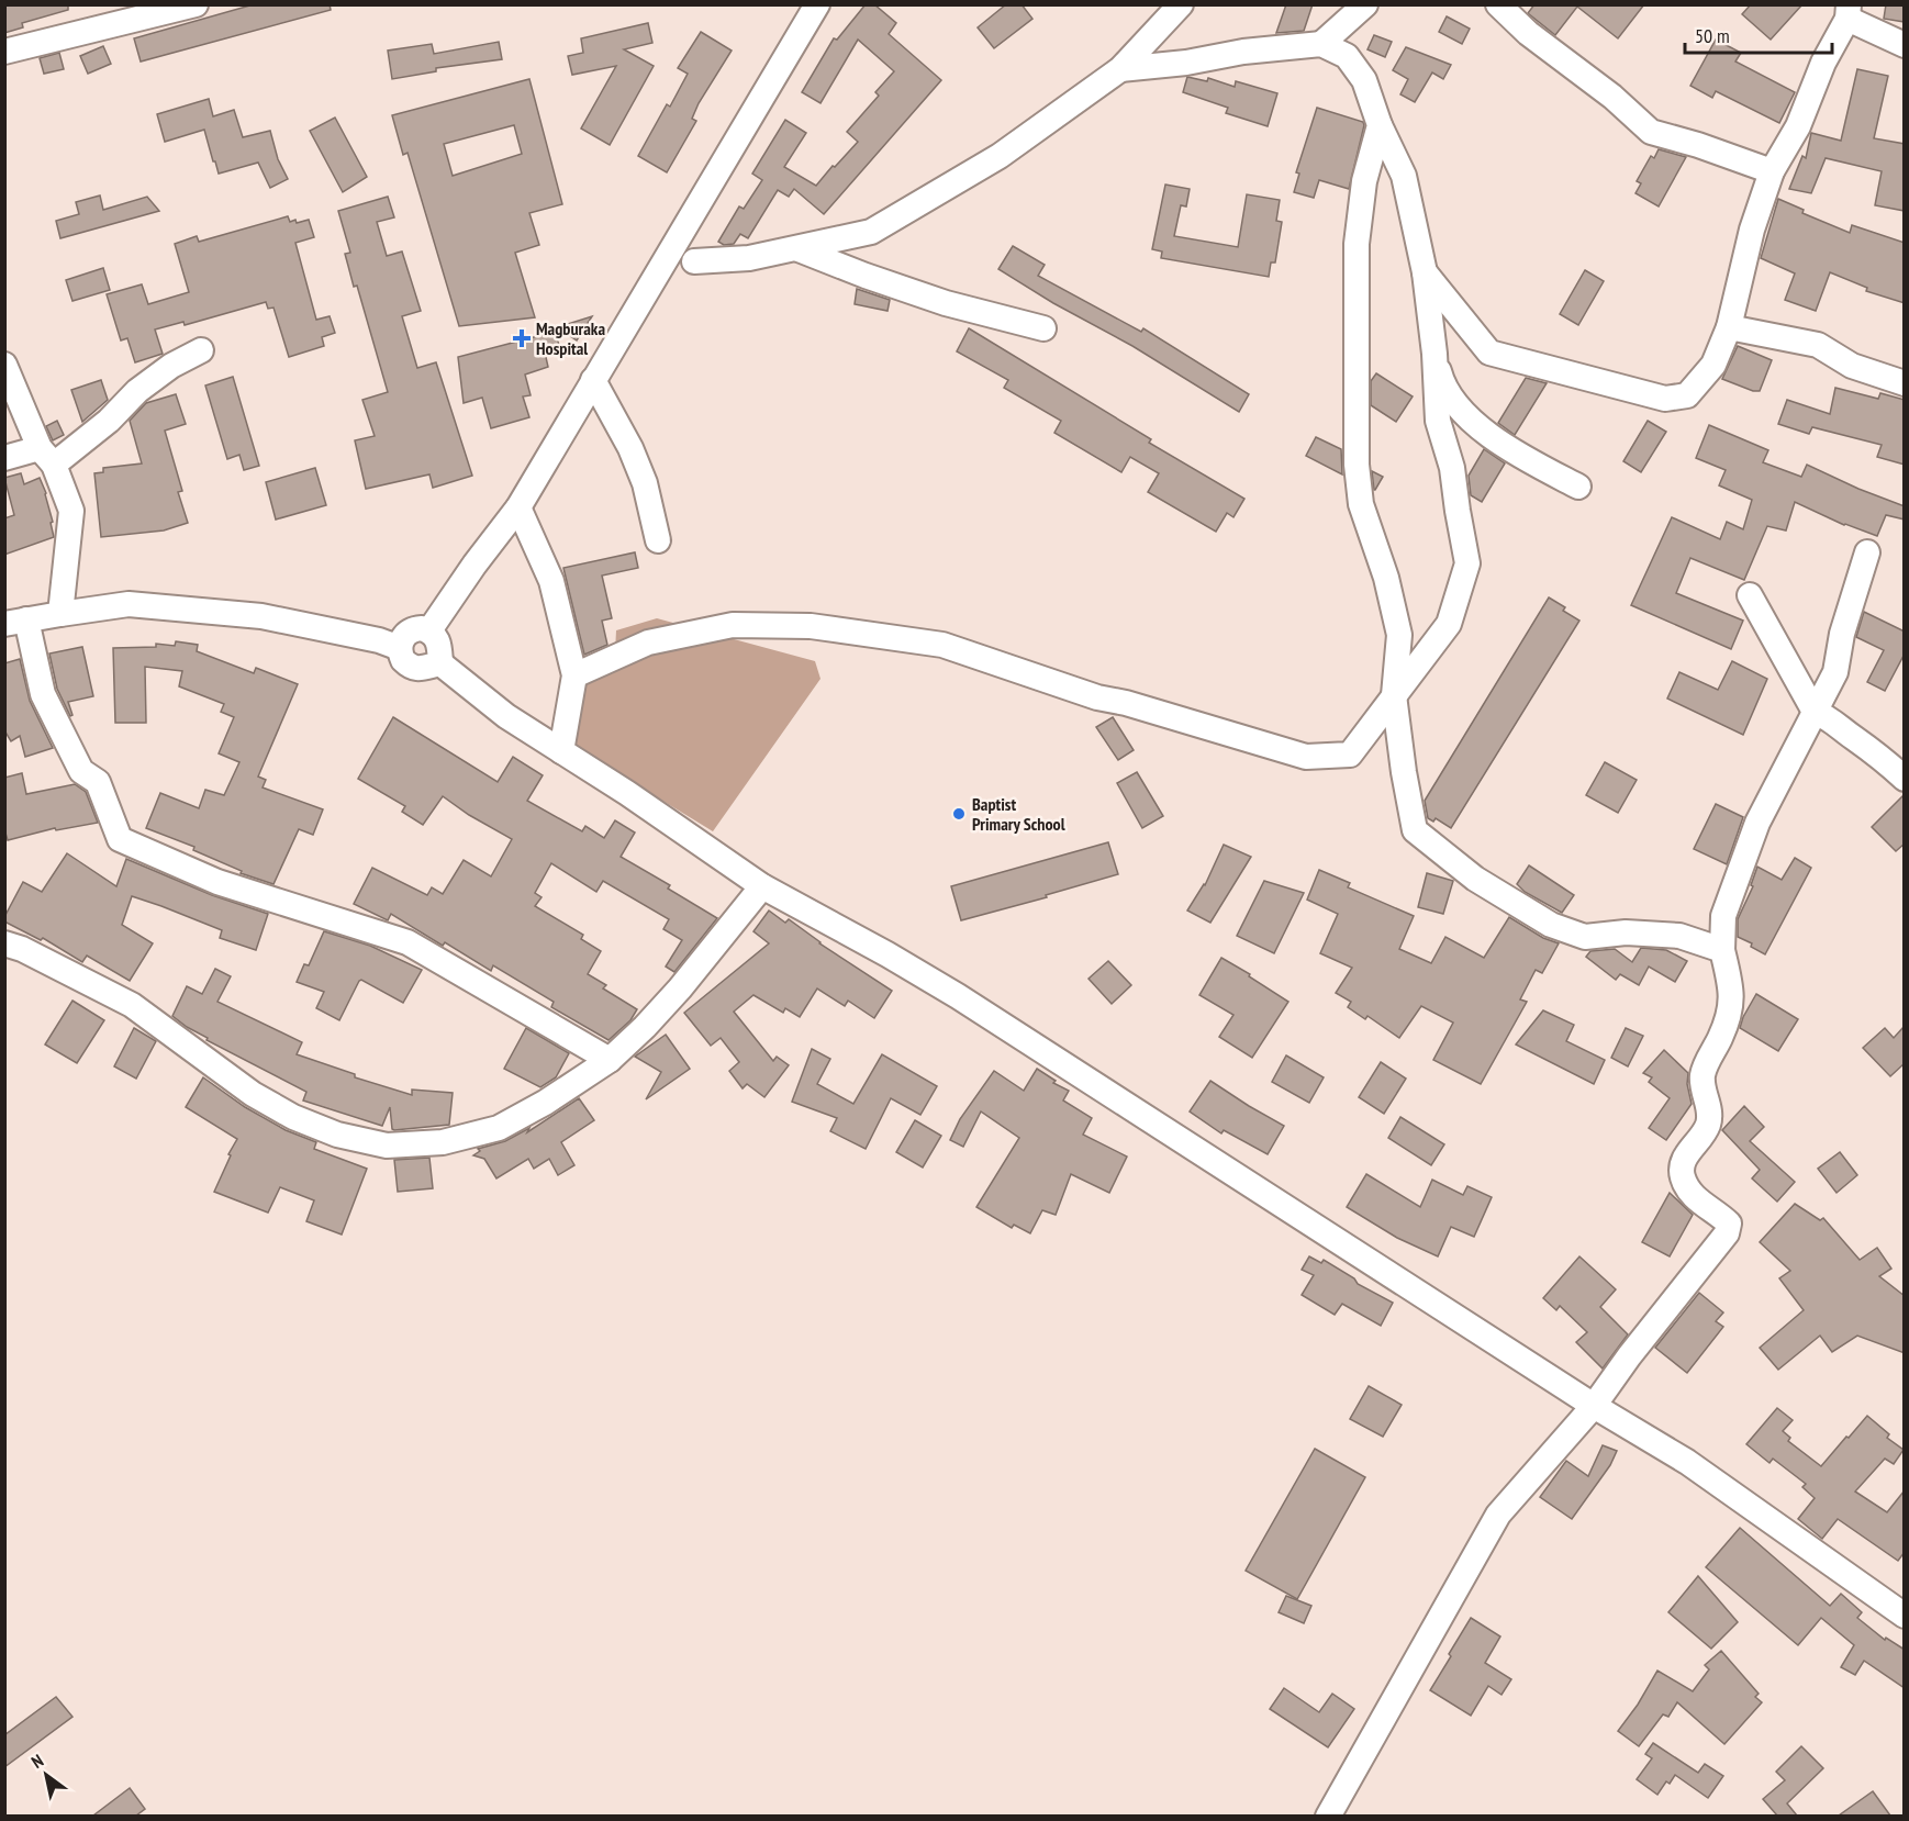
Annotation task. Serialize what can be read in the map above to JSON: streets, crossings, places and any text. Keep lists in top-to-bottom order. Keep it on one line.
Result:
{"places":{"health":["Magburaka Hospital"],"other":["Baptist Primary School"]},"scale_bar":"50 m","north":"top left"}
